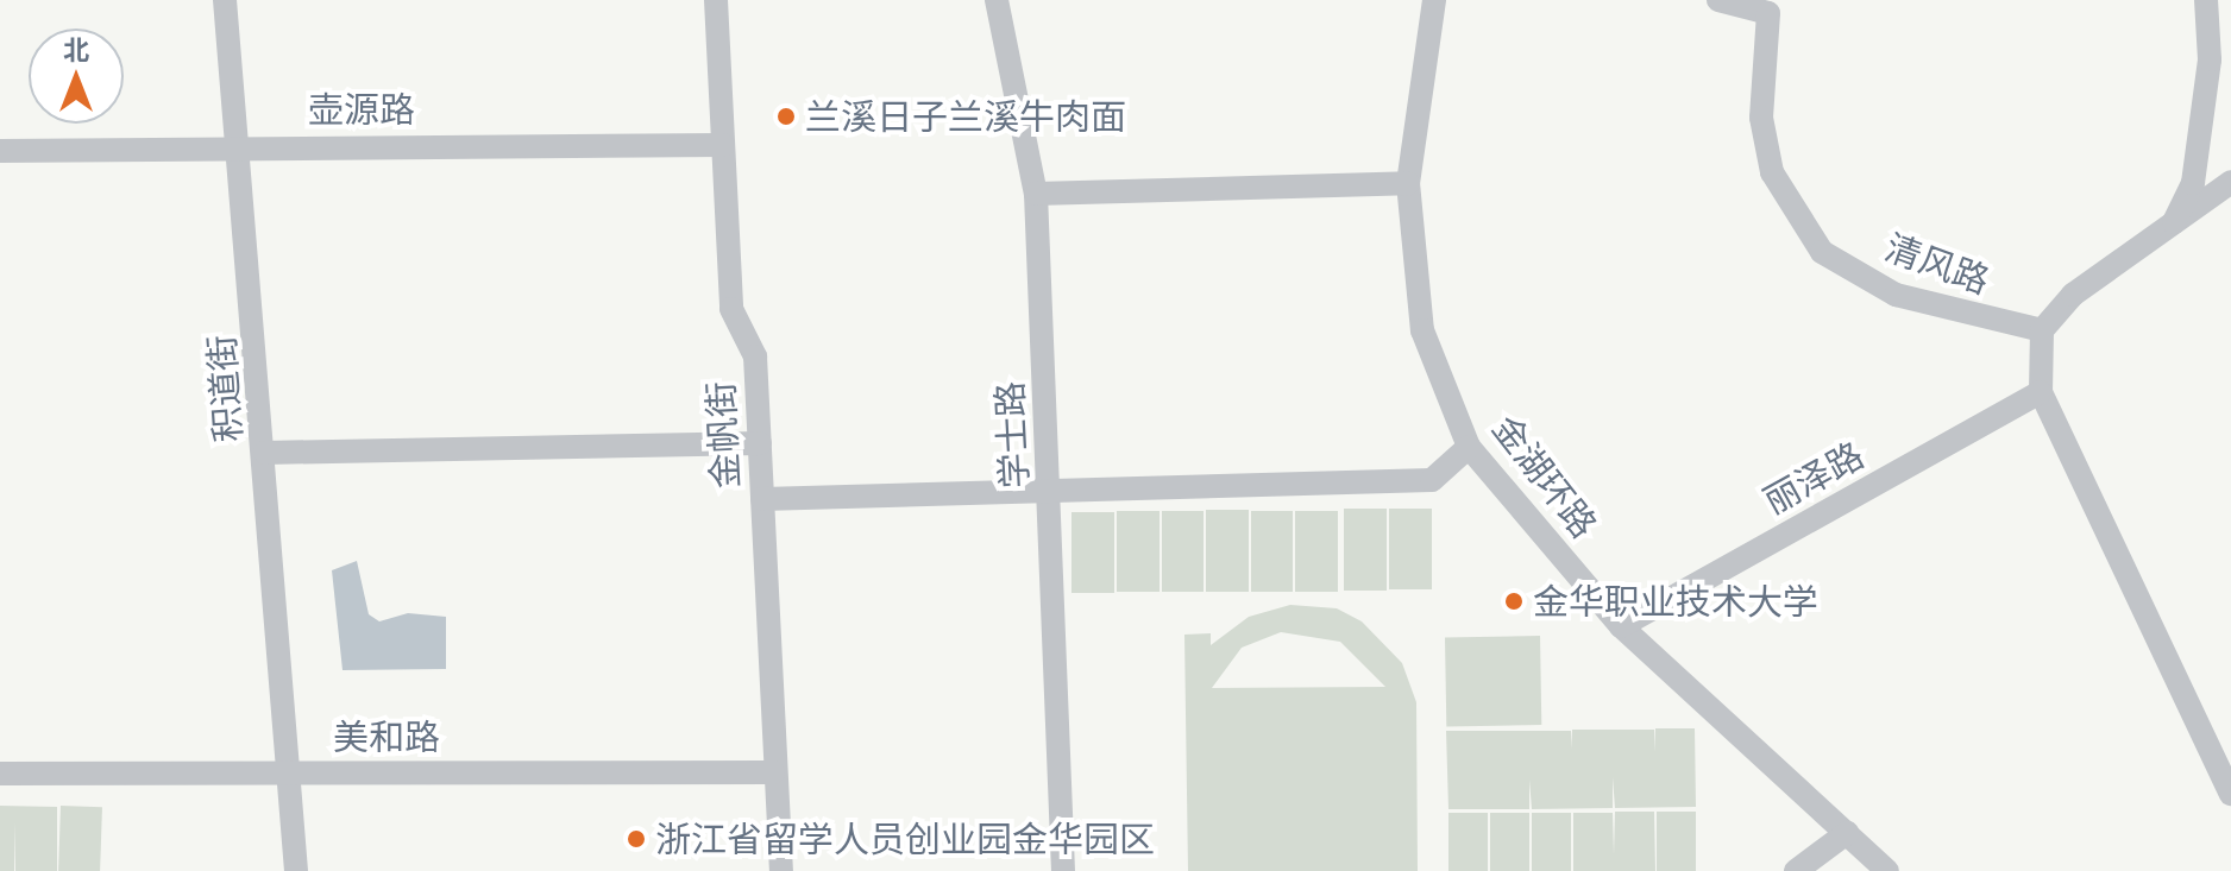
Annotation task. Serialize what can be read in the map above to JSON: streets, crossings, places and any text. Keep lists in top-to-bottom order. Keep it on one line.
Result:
{"streets":{"street":["壶源路","清风路","积道街","金帆街","学士路","金湖环路","丽泽路","美和路"]},"crossings":[["壶源路","积道街"],["壶源路","金帆街"],["积道街","美和路"],["金帆街","美和路"],["金湖环路","丽泽路"]],"places":["兰溪日子兰溪牛肉面","金华职业技术大学","浙江省留学人员创业园金华园区"],"north":"top"}
